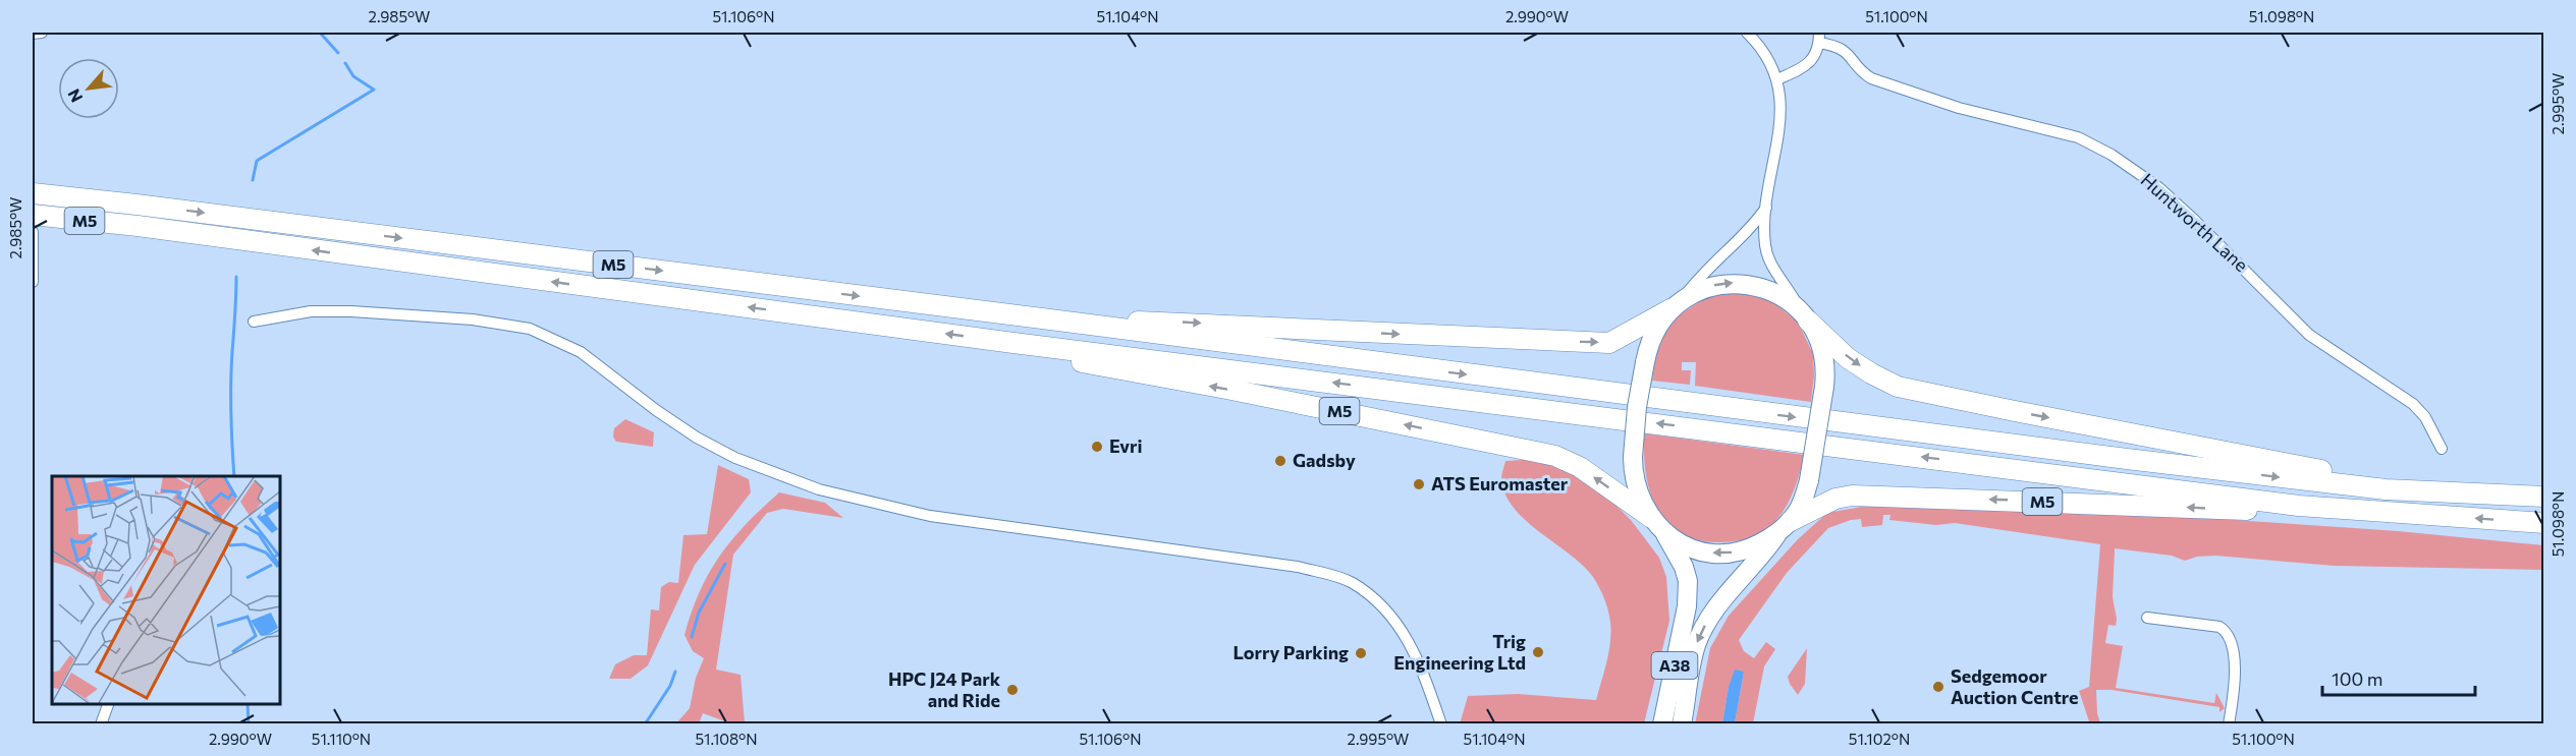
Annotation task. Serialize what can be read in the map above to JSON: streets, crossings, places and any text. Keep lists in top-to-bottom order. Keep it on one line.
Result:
{"streets":{"highway":["M5"],"main road":["A38"],"street":["Huntworth Lane"]},"crossings":[["M5","A38"]],"places":["Evri","Gadsby","ATS Euromaster","Trig Engineering Ltd","Lorry Parking","Sedgemoor Auction Centre","HPC J24 Park and Ride"],"scale_bar":"100 m","north":"bottom left","coordinates":["2.985°W","51.106°N","51.104°N","2.990°W","51.100°N","51.098°N","2.995°W","51.110°N","51.108°N","51.102°N"]}
